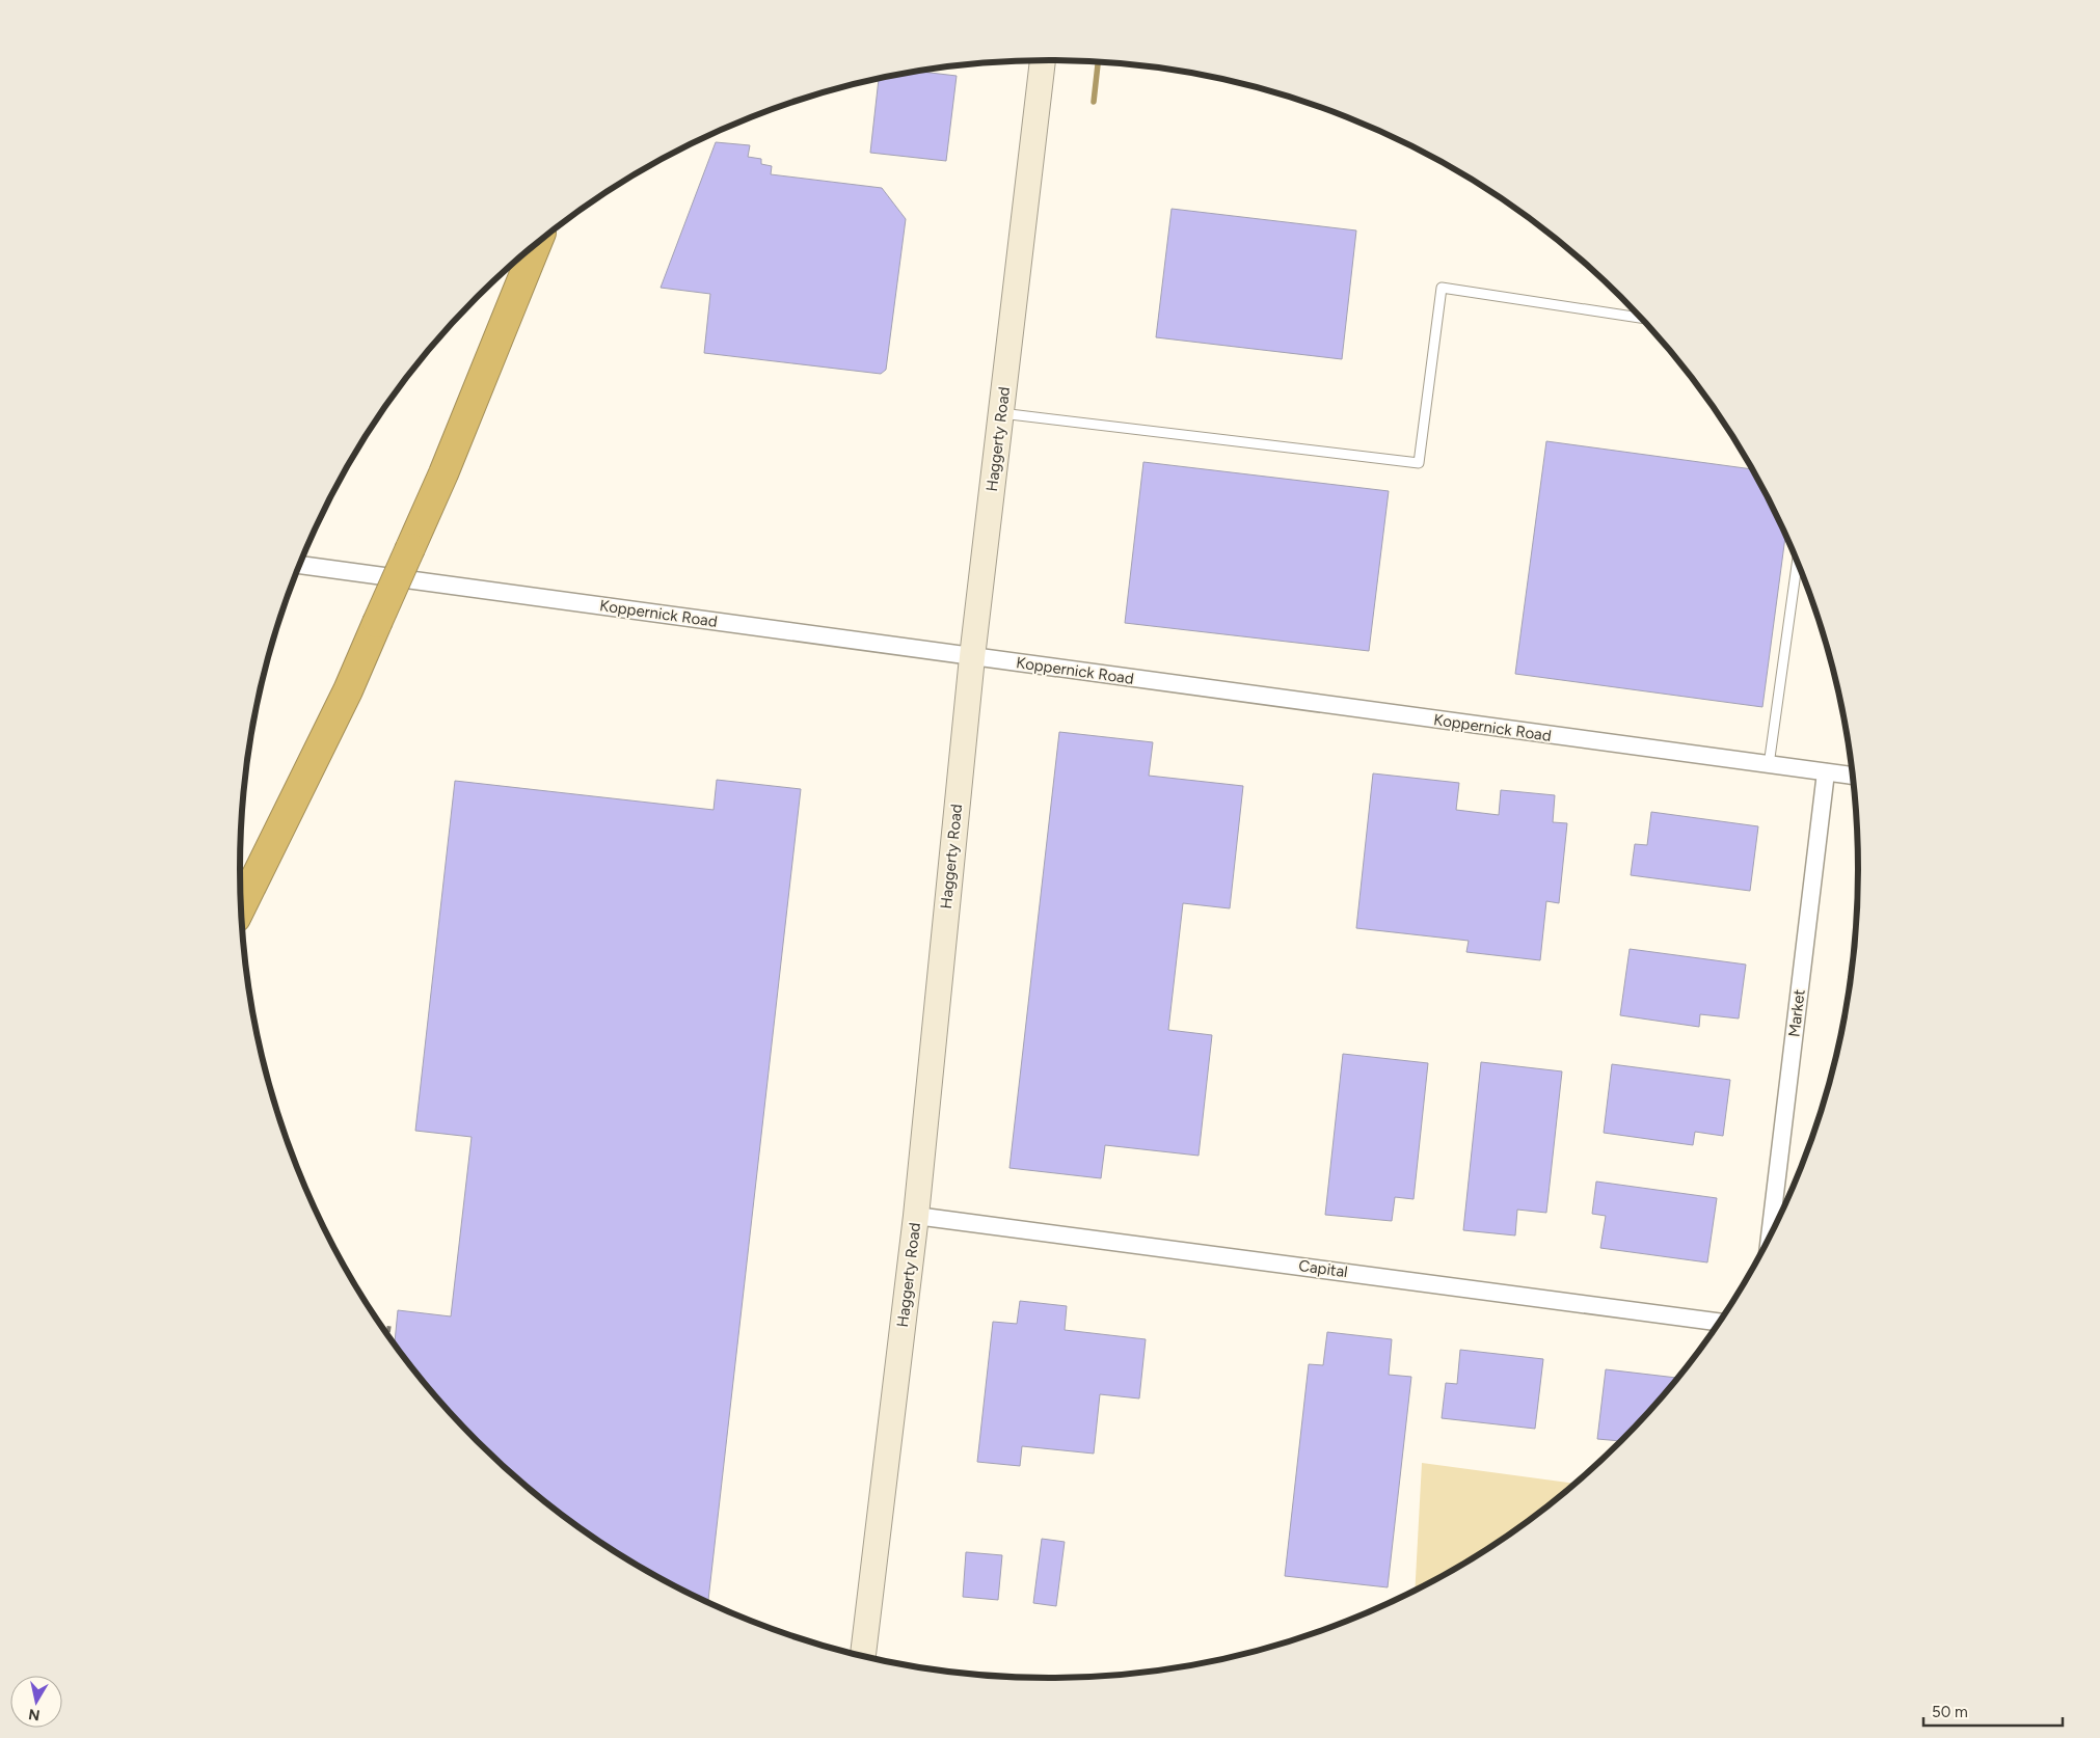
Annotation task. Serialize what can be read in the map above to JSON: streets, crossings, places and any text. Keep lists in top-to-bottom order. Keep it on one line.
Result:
{"streets":{"main road":["Haggerty Road"],"street":["Koppernick Road","Market","Capital"]},"crossings":[["Haggerty Road","Koppernick Road"],["Haggerty Road","Capital"],["Koppernick Road","Market"]],"scale_bar":"50 m","north":"bottom"}
